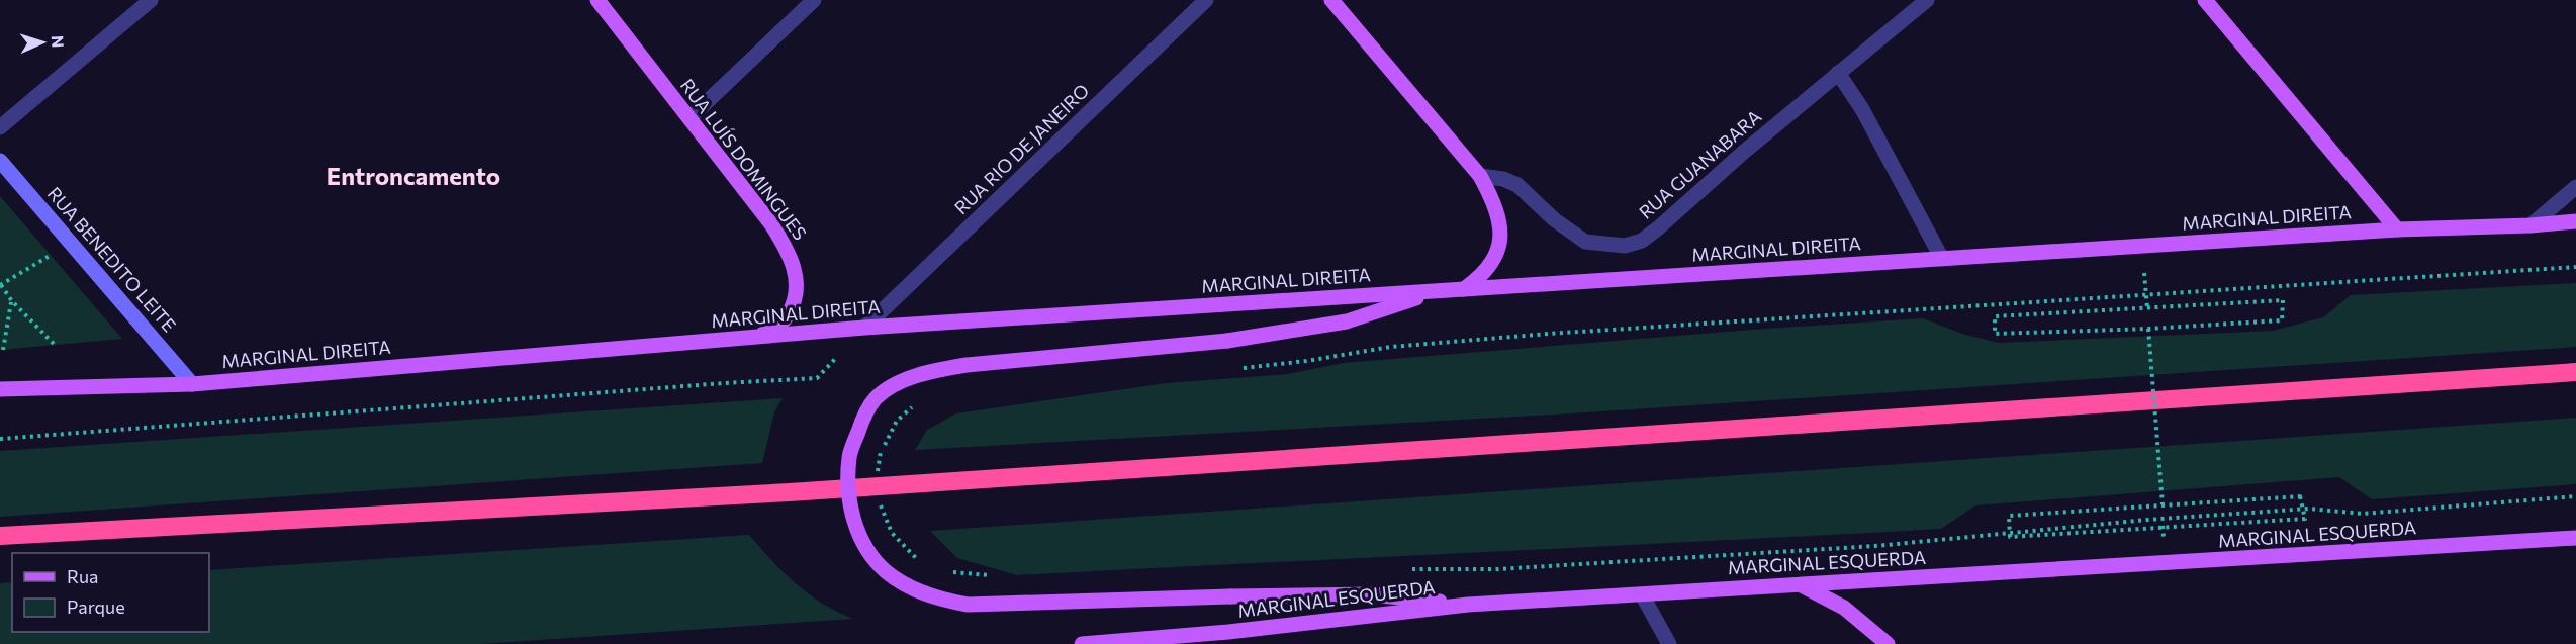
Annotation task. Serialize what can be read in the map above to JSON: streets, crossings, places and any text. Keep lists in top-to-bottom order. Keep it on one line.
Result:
{"streets":{"main road":["RUA LUÍS DOMINGUES","MARGINAL DIREITA","MARGINAL ESQUERDA"],"street":["RUA RIO DE JANEIRO","RUA GUANABARA","RUA BENEDITO LEITE"]},"crossings":[["RUA RIO DE JANEIRO","MARGINAL DIREITA"],["RUA LUÍS DOMINGUES","MARGINAL DIREITA"],["MARGINAL DIREITA","RUA BENEDITO LEITE"]],"districts":["Entroncamento"],"legend":["Rua","Parque"],"north":"right"}
